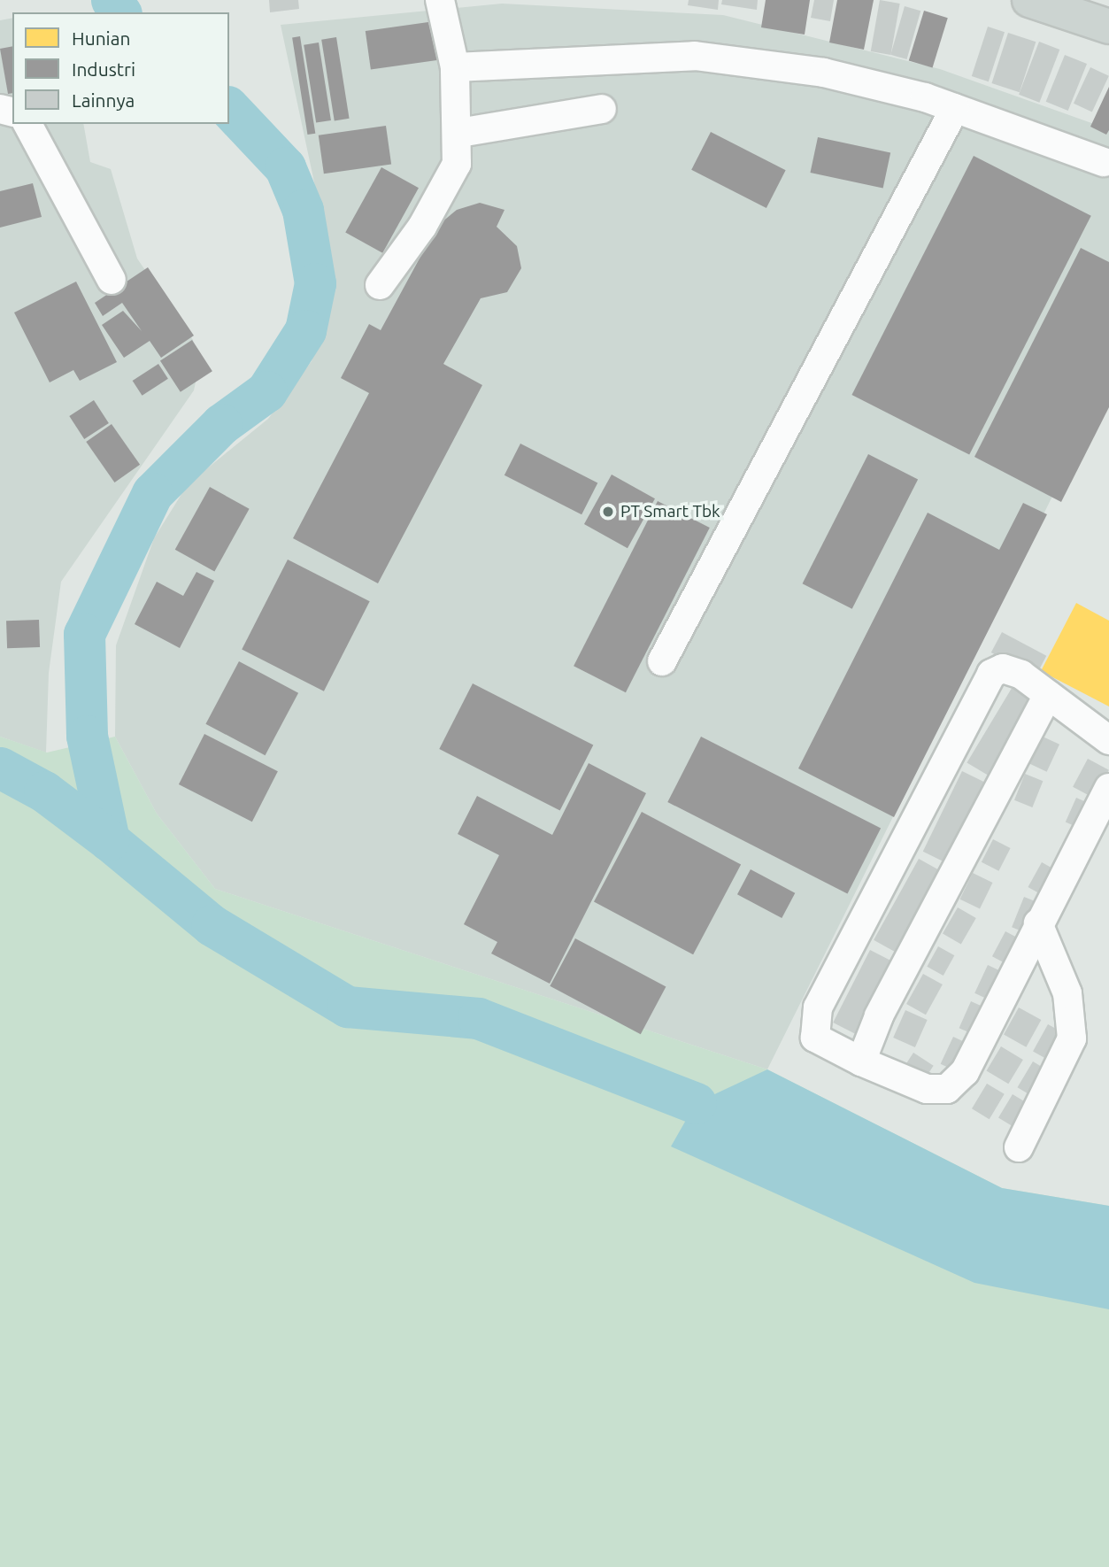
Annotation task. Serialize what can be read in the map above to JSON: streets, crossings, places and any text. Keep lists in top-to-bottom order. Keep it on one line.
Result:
{"places":["PT Smart Tbk"],"legend":["Hunian","Industri","Lainnya"]}
